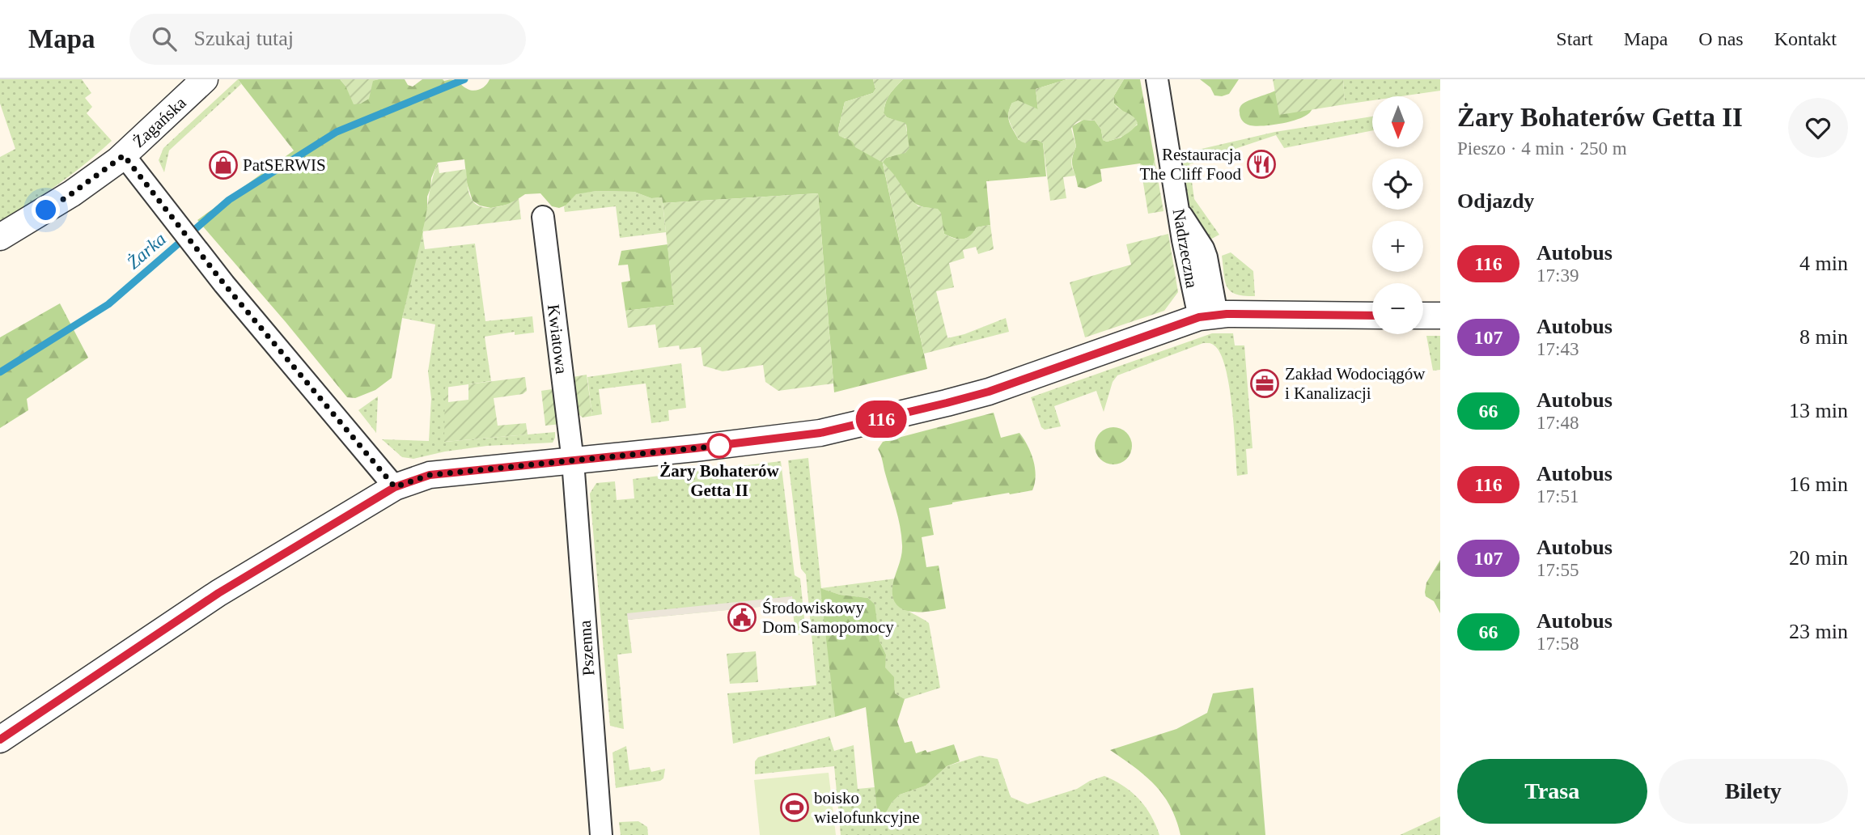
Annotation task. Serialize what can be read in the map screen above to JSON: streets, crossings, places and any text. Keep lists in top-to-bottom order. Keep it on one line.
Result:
{"streets":{"street":["Żagańska","Nadrzeczna","Kwiatowa","Pszenna"]},"crossings":[["Kwiatowa","Pszenna"]],"water":["Żarka"],"places":{"restaurant":["Restauracja The Cliff Food"],"shop":["PatSERWIS"],"office":["Zakład Wodociągów i Kanalizacji"],"other":["Żary Bohaterów Getta II"],"public building":["Środowiskowy Dom Samopomocy"],"sports":["boisko wielofunkcyjne"]},"lines":["bus line 116"],"north":"bottom","page":{"header":"Mapa","search":"Szukaj tutaj","nav":["Start","Mapa","O nas","Kontakt"],"on_map":"116","heading":[["Żary Bohaterów Getta II","Pieszo · 4 min · 250 m"],"Odjazdy"],"map_buttons":["+","−"],"list":[{"mark":"116","name":"Autobus","note":"17:39","value":"4 min"},{"mark":"107","name":"Autobus","note":"17:43","value":"8 min"},{"mark":"66","name":"Autobus","note":"17:48","value":"13 min"},{"mark":"116","name":"Autobus","note":"17:51","value":"16 min"},{"mark":"107","name":"Autobus","note":"17:55","value":"20 min"},{"mark":"66","name":"Autobus","note":"17:58","value":"23 min"}],"buttons":["Trasa","Bilety"]}}
